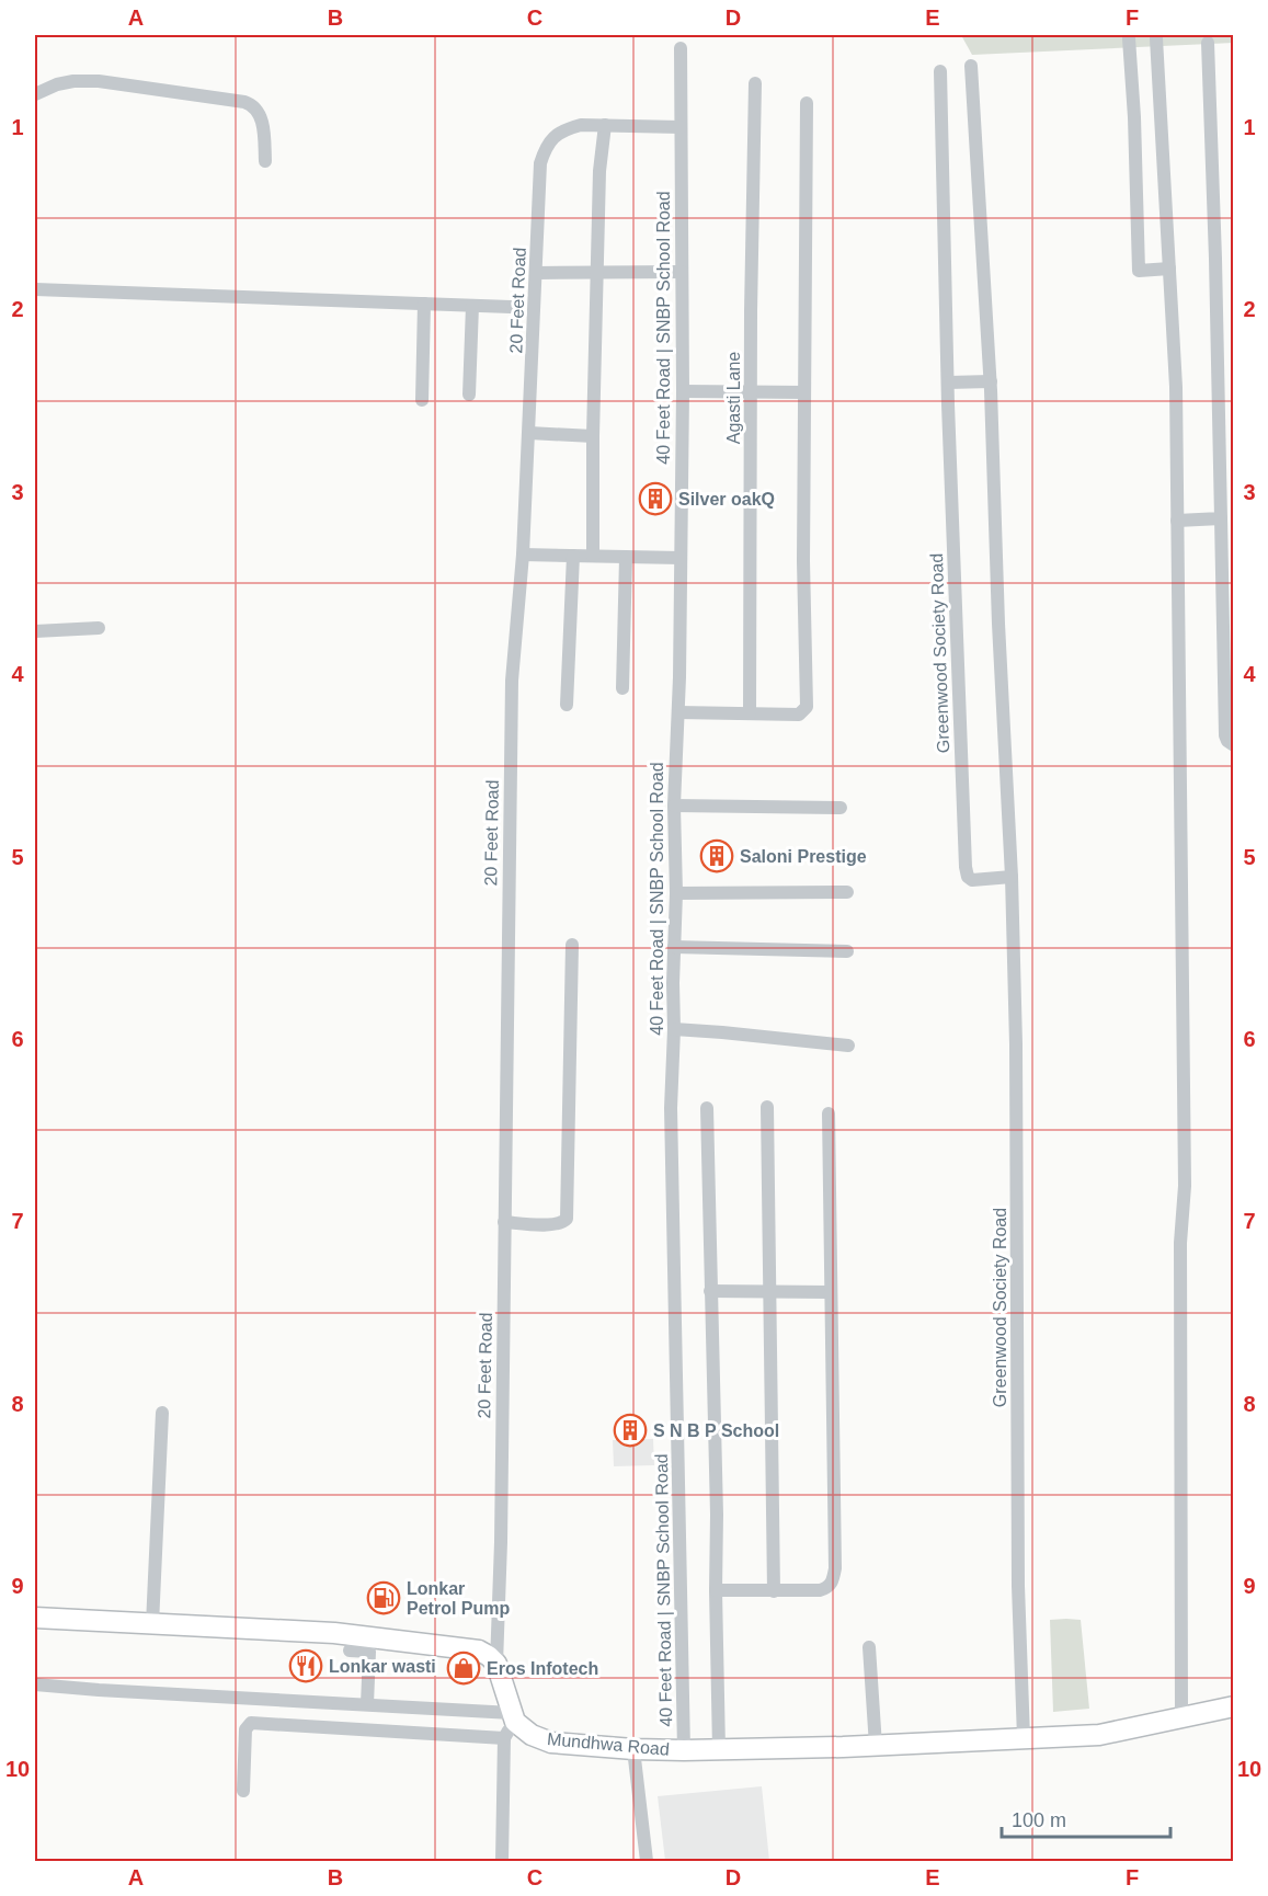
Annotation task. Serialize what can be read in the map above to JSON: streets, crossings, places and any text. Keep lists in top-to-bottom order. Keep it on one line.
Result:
{"streets":{"main road":["Mundhwa Road"],"street":["20 Feet Road","40 Feet Road | SNBP School Road","Agasti Lane","Greenwood Society Road"]},"crossings":[["20 Feet Road","40 Feet Road | SNBP School Road"],["40 Feet Road | SNBP School Road","Mundhwa Road"],["Greenwood Society Road","Mundhwa Road"]],"places":{"building":["Silver oakQ","Saloni Prestige","S N B P School"],"fuel station":["Lonkar Petrol Pump"],"restaurant":["Lonkar wasti"],"shop":["Eros Infotech"]},"scale_bar":"100 m","grid":{"columns":["A","B","C","D","E","F"],"rows":["1","2","3","4","5","6","7","8","9","10"]}}
